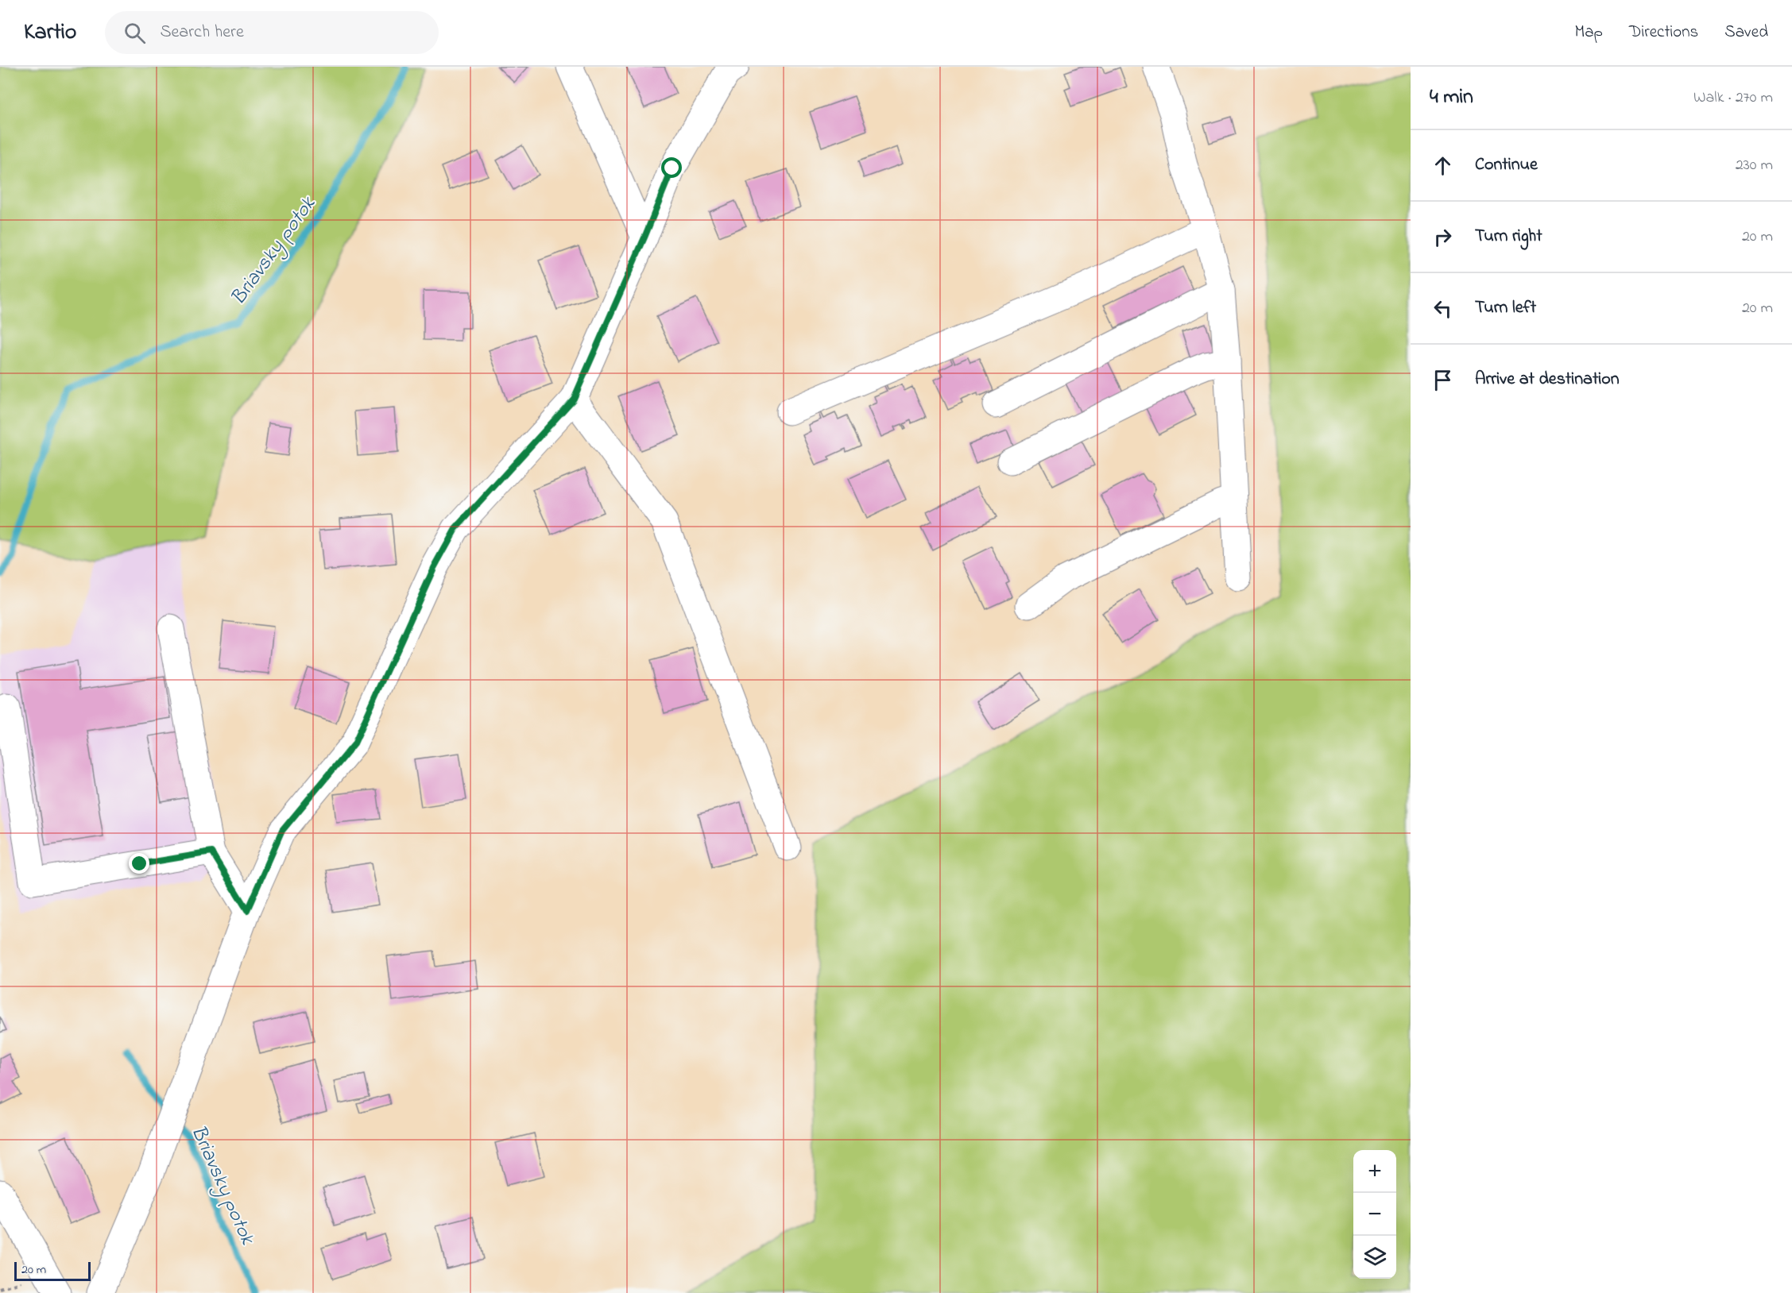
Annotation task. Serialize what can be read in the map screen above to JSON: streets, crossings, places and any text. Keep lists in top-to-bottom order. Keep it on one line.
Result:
{"water":["Briavsky potok"],"scale_bar":"20 m","page":{"header":"Kartio","search":"Search here","nav":["Map","Directions","Saved"],"heading":["4 min","Walk · 270 m"],"list":[["Continue","230 m"],["Turn right","20 m"],["Turn left","20 m"],"Arrive at destination"],"map_buttons":["+","−"],"scale":"20 m"}}
